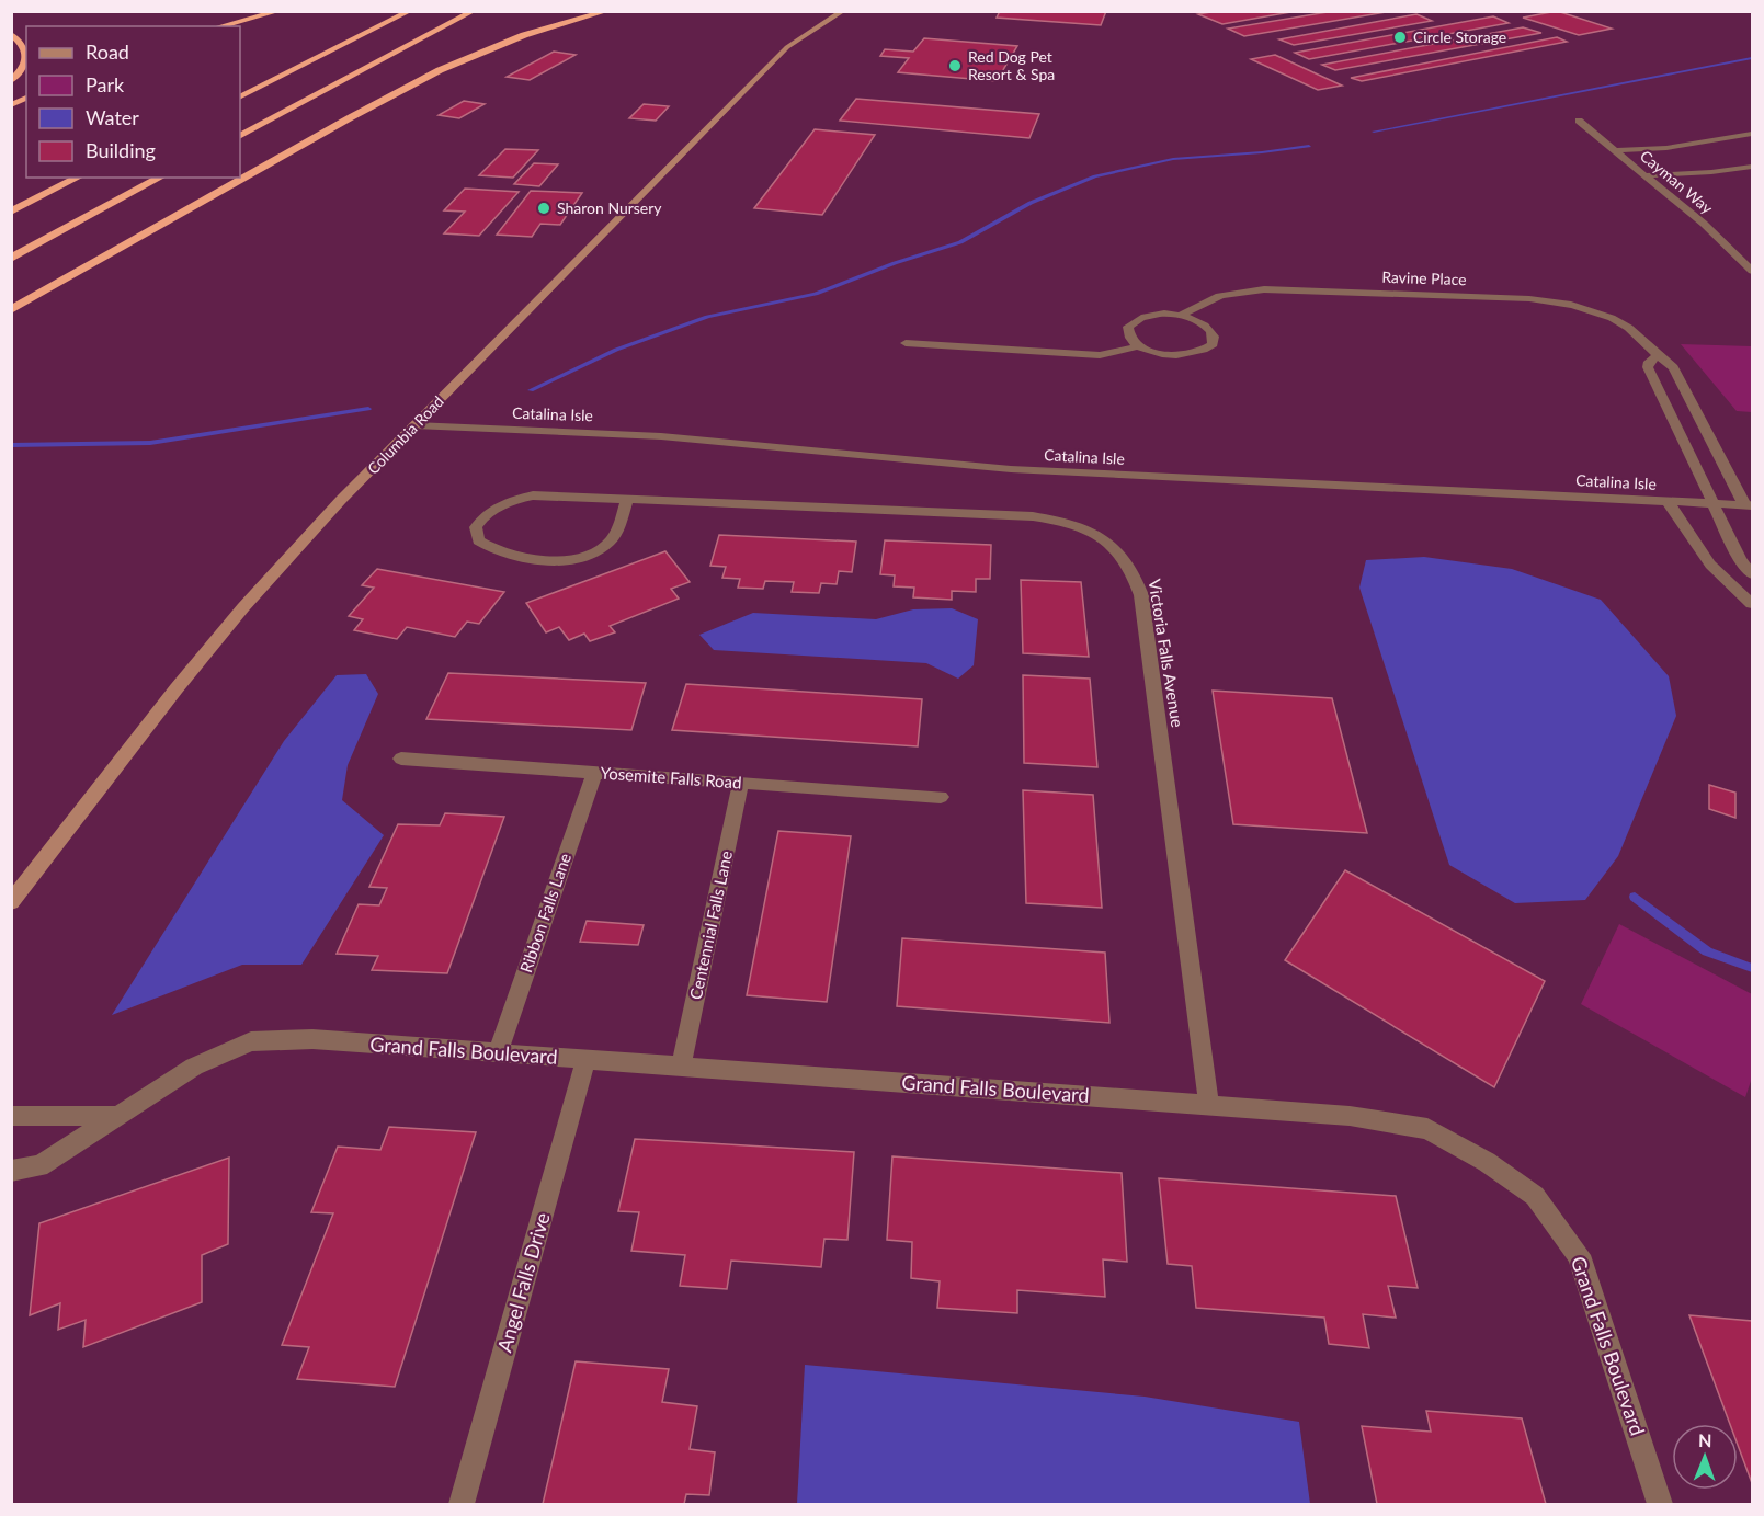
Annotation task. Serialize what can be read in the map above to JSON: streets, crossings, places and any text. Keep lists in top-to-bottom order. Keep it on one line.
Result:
{"streets":{"street":["Cayman Way","Ravine Place","Catalina Isle","Columbia Road","Victoria Falls Avenue","Yosemite Falls Road","Ribbon Falls Lane","Centennial Falls Lane","Grand Falls Boulevard","Angel Falls Drive"]},"crossings":[["Ravine Place","Catalina Isle"],["Catalina Isle","Columbia Road"],["Victoria Falls Avenue","Grand Falls Boulevard"],["Yosemite Falls Road","Ribbon Falls Lane"],["Yosemite Falls Road","Centennial Falls Lane"],["Ribbon Falls Lane","Grand Falls Boulevard"],["Centennial Falls Lane","Grand Falls Boulevard"],["Grand Falls Boulevard","Angel Falls Drive"]],"places":["Circle Storage","Red Dog Pet Resort & Spa","Sharon Nursery"],"legend":["Road","Park","Water","Building"],"north":"top"}
